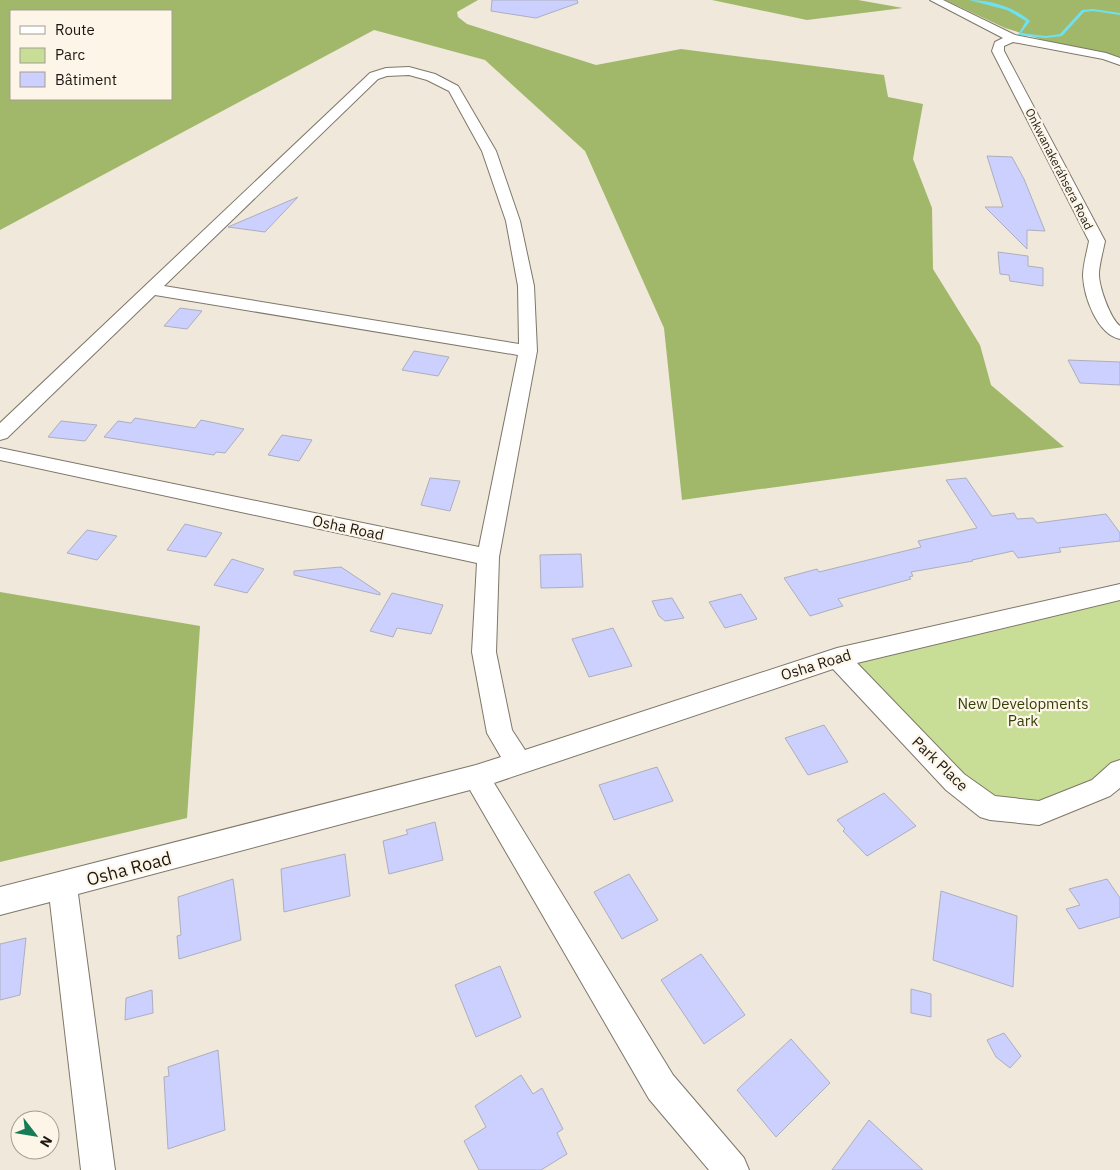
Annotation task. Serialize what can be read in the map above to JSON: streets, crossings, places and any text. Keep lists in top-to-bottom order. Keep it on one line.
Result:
{"streets":{"street":["Onkwanakeráhsera Road","Osha Road","Park Place"]},"crossings":[["Osha Road","Park Place"]],"parks":["New Developments Park"],"legend":["Route","Parc","Bâtiment"],"north":"bottom right"}
